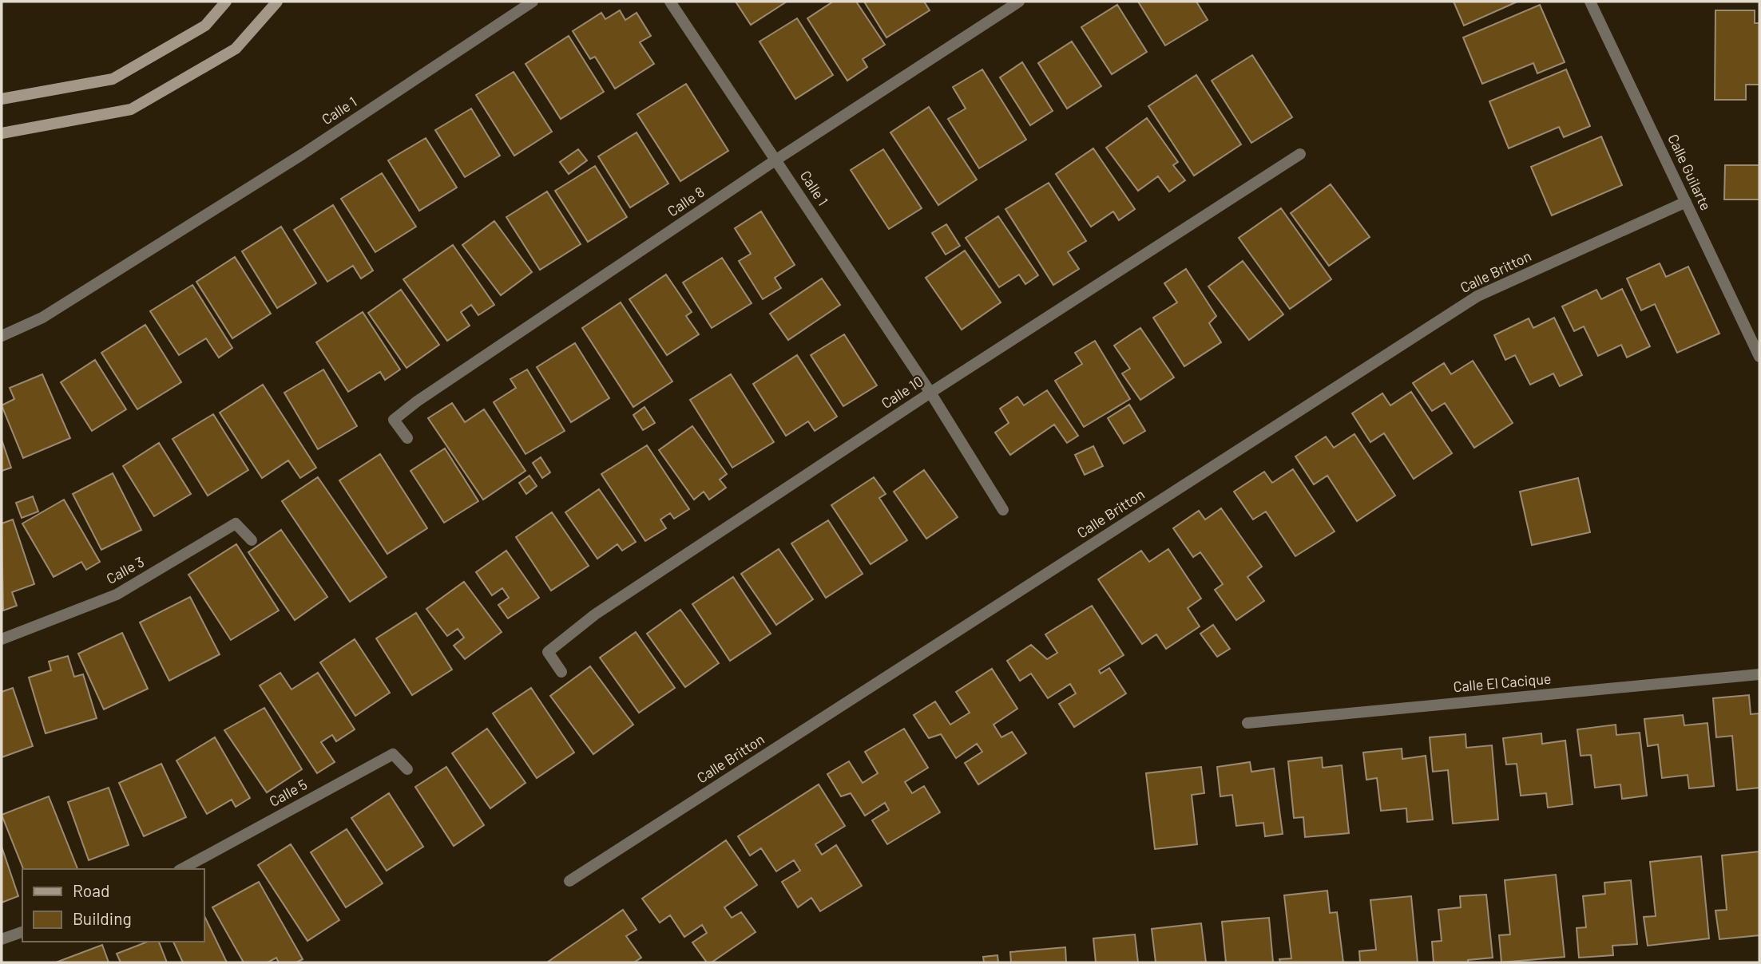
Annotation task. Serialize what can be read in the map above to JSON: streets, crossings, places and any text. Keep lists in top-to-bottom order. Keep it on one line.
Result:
{"streets":{"street":["Calle 1","Calle Guilarte","Calle 8","Calle Britton","Calle 10","Calle 3","Calle El Cacique","Calle 5"]},"crossings":[["Calle 1","Calle 8"],["Calle 1","Calle 10"],["Calle Guilarte","Calle Britton"]],"legend":["Road","Building"]}
